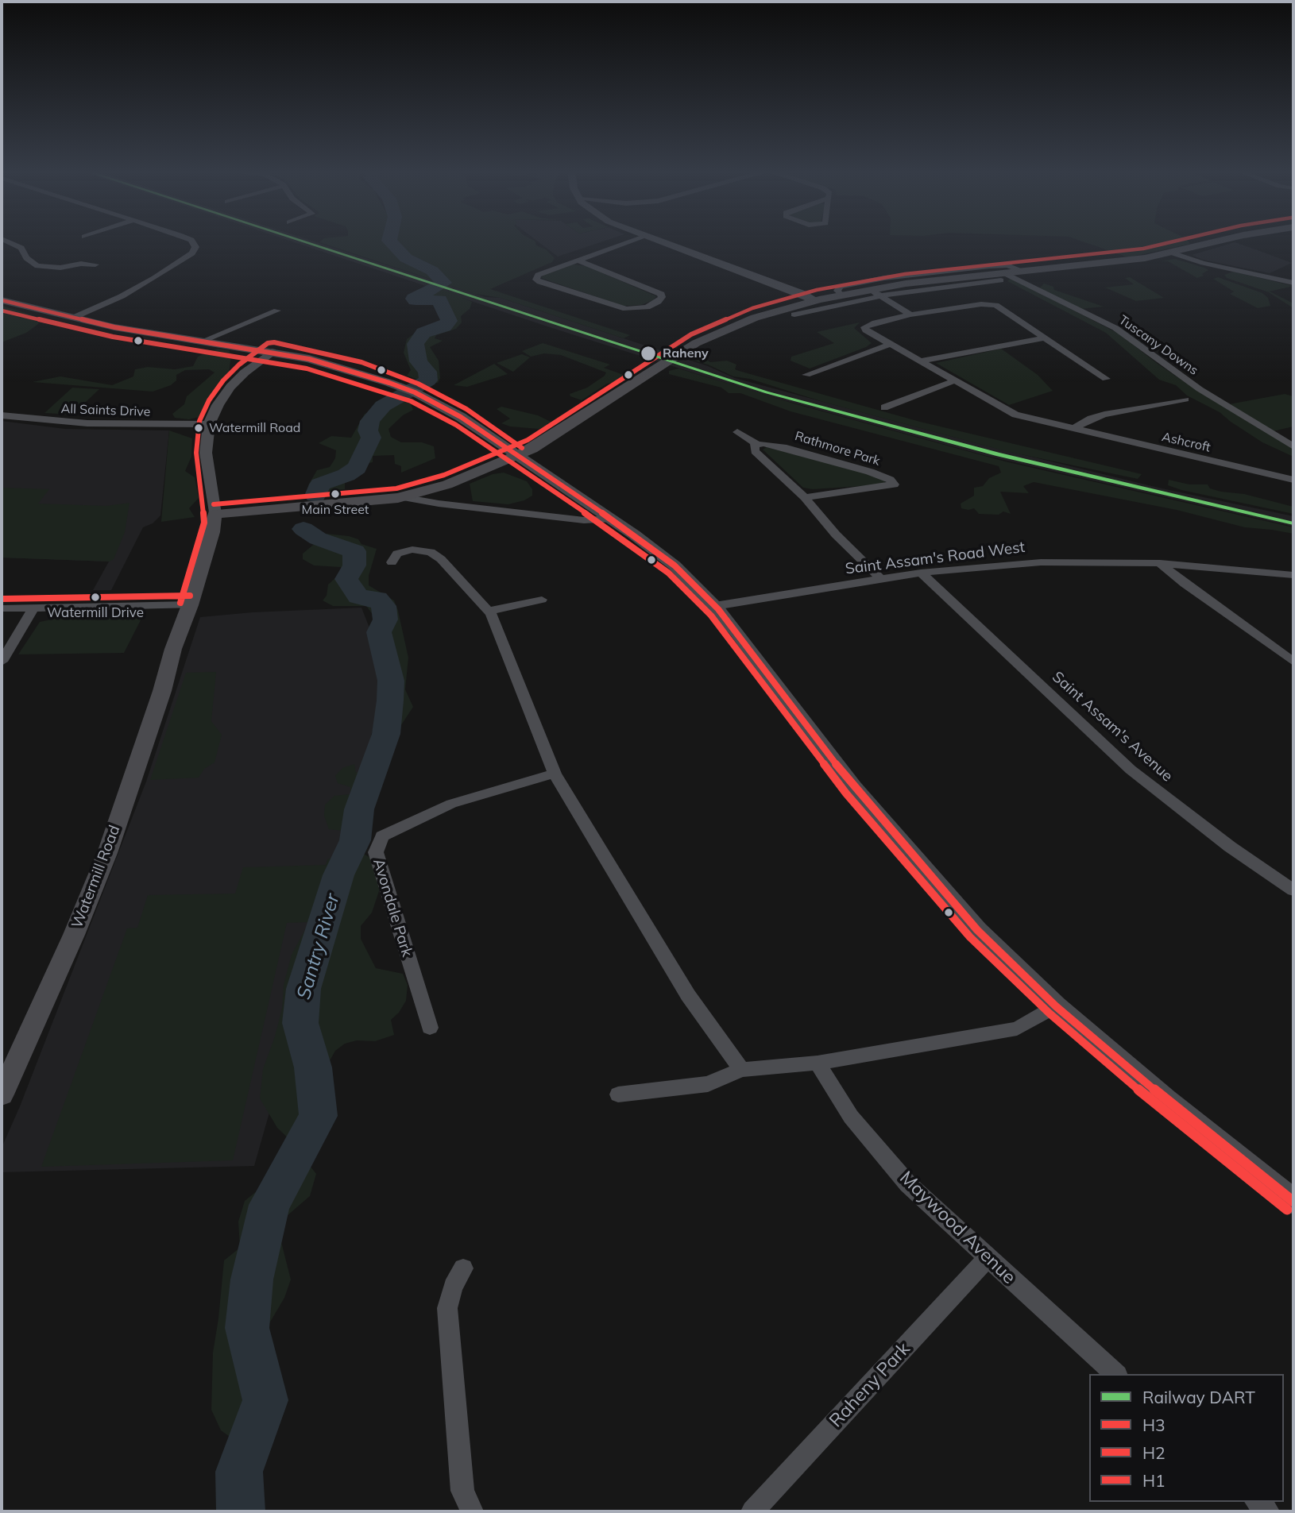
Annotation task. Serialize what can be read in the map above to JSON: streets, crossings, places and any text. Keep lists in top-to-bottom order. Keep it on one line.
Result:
{"streets":{"main road":["Watermill Road"],"street":["Tuscany Downs","All Saints Drive","Ashcroft","Rathmore Park","Saint Assam's Road West","Saint Assam's Avenue","Avondale Park","Maywood Avenue","Raheny Park"]},"crossings":[["All Saints Drive","Watermill Road"],["Saint Assam's Road West","Saint Assam's Avenue"],["Maywood Avenue","Raheny Park"]],"water":["Santry River"],"places":["Raheny","Watermill Road","Main Street","Watermill Drive"],"lines":["rail line DART","transit line H1","transit line H3","transit line H2"],"legend":["Railway DART","H3","H2","H1"]}
